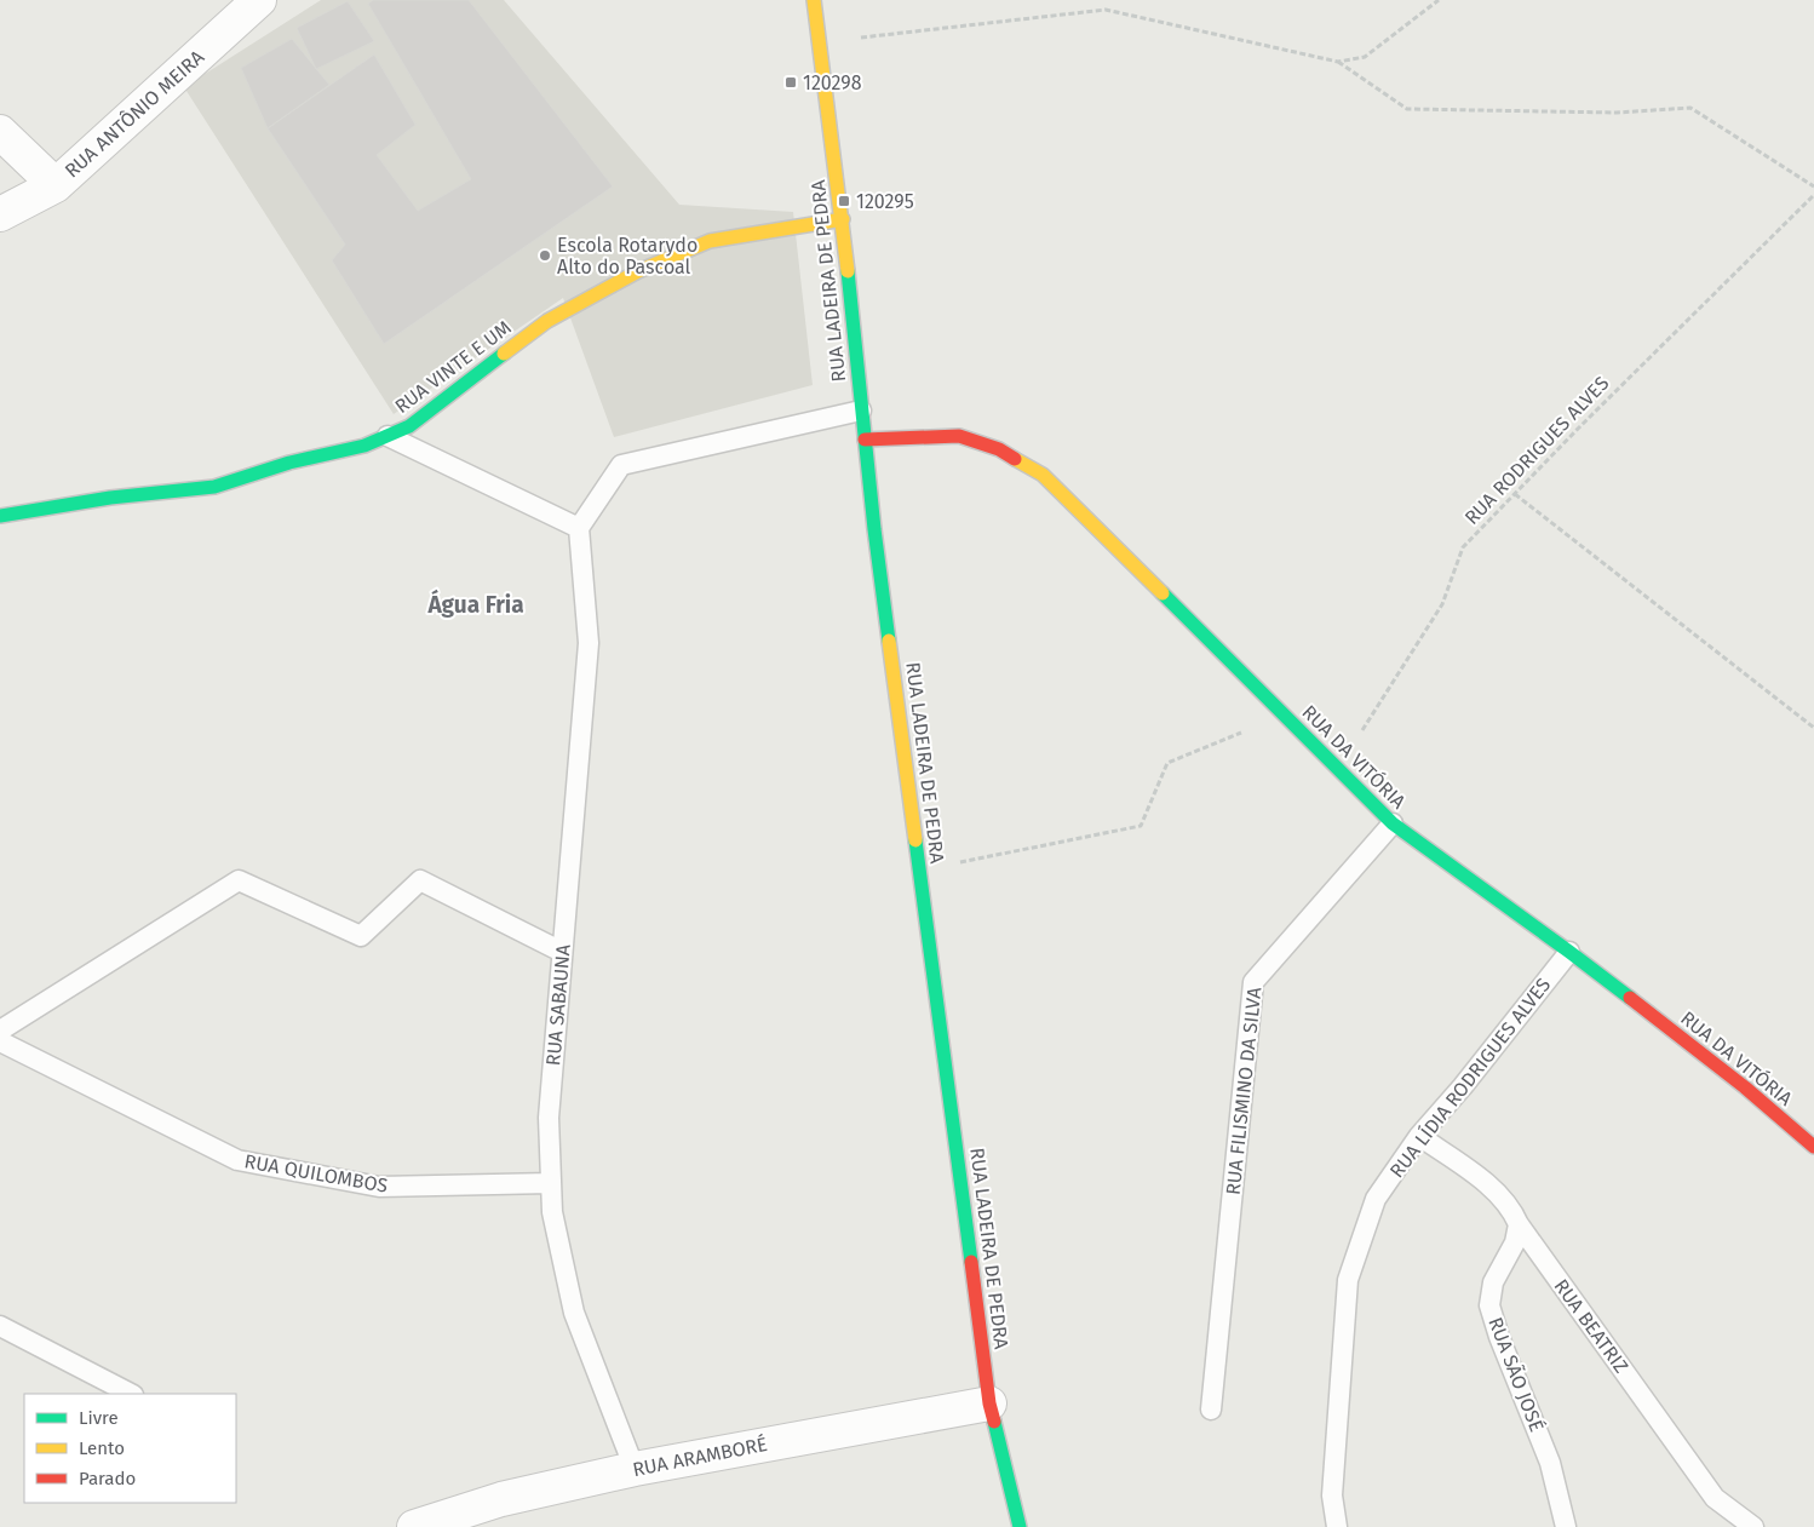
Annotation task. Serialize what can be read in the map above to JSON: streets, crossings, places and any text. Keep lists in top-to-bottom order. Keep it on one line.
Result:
{"streets":{"street":["RUA ANTÔNIO MEIRA","RUA LADEIRA DE PEDRA","RUA VINTE E UM","RUA DA VITÓRIA","RUA ARAMBORÉ"],"lane":["RUA SABAUNA","RUA LÍDIA RODRIGUES ALVES","RUA FILISMINO DA SILVA","RUA QUILOMBOS","RUA BEATRIZ","RUA SÃO JOSÉ"],"path":["RUA RODRIGUES ALVES"]},"crossings":[["RUA LADEIRA DE PEDRA","RUA VINTE E UM"],["RUA LADEIRA DE PEDRA","RUA DA VITÓRIA"],["RUA LADEIRA DE PEDRA","RUA ARAMBORÉ"],["RUA RODRIGUES ALVES","RUA DA VITÓRIA"],["RUA DA VITÓRIA","RUA LÍDIA RODRIGUES ALVES"],["RUA DA VITÓRIA","RUA FILISMINO DA SILVA"],["RUA SABAUNA","RUA QUILOMBOS"],["RUA SABAUNA","RUA ARAMBORÉ"],["RUA LÍDIA RODRIGUES ALVES","RUA BEATRIZ"],["RUA BEATRIZ","RUA SÃO JOSÉ"]],"districts":["Água Fria"],"places":{"transit":["120298","120295"],"other":["Escola Rotarydo Alto do Pascoal"]},"legend":["Livre","Lento","Parado"]}
